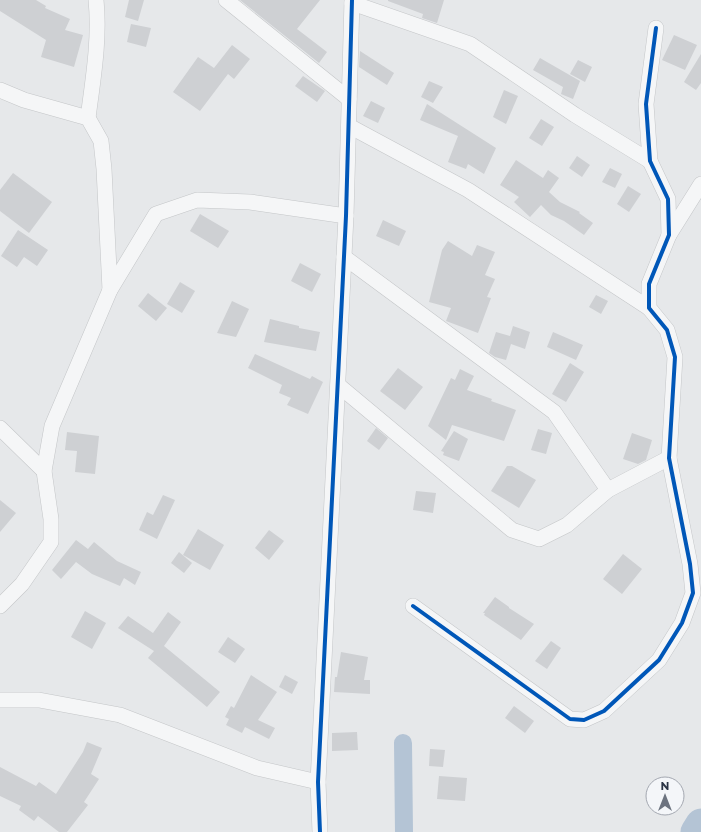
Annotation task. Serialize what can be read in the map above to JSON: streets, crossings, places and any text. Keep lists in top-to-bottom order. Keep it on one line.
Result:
{"north":"top"}
